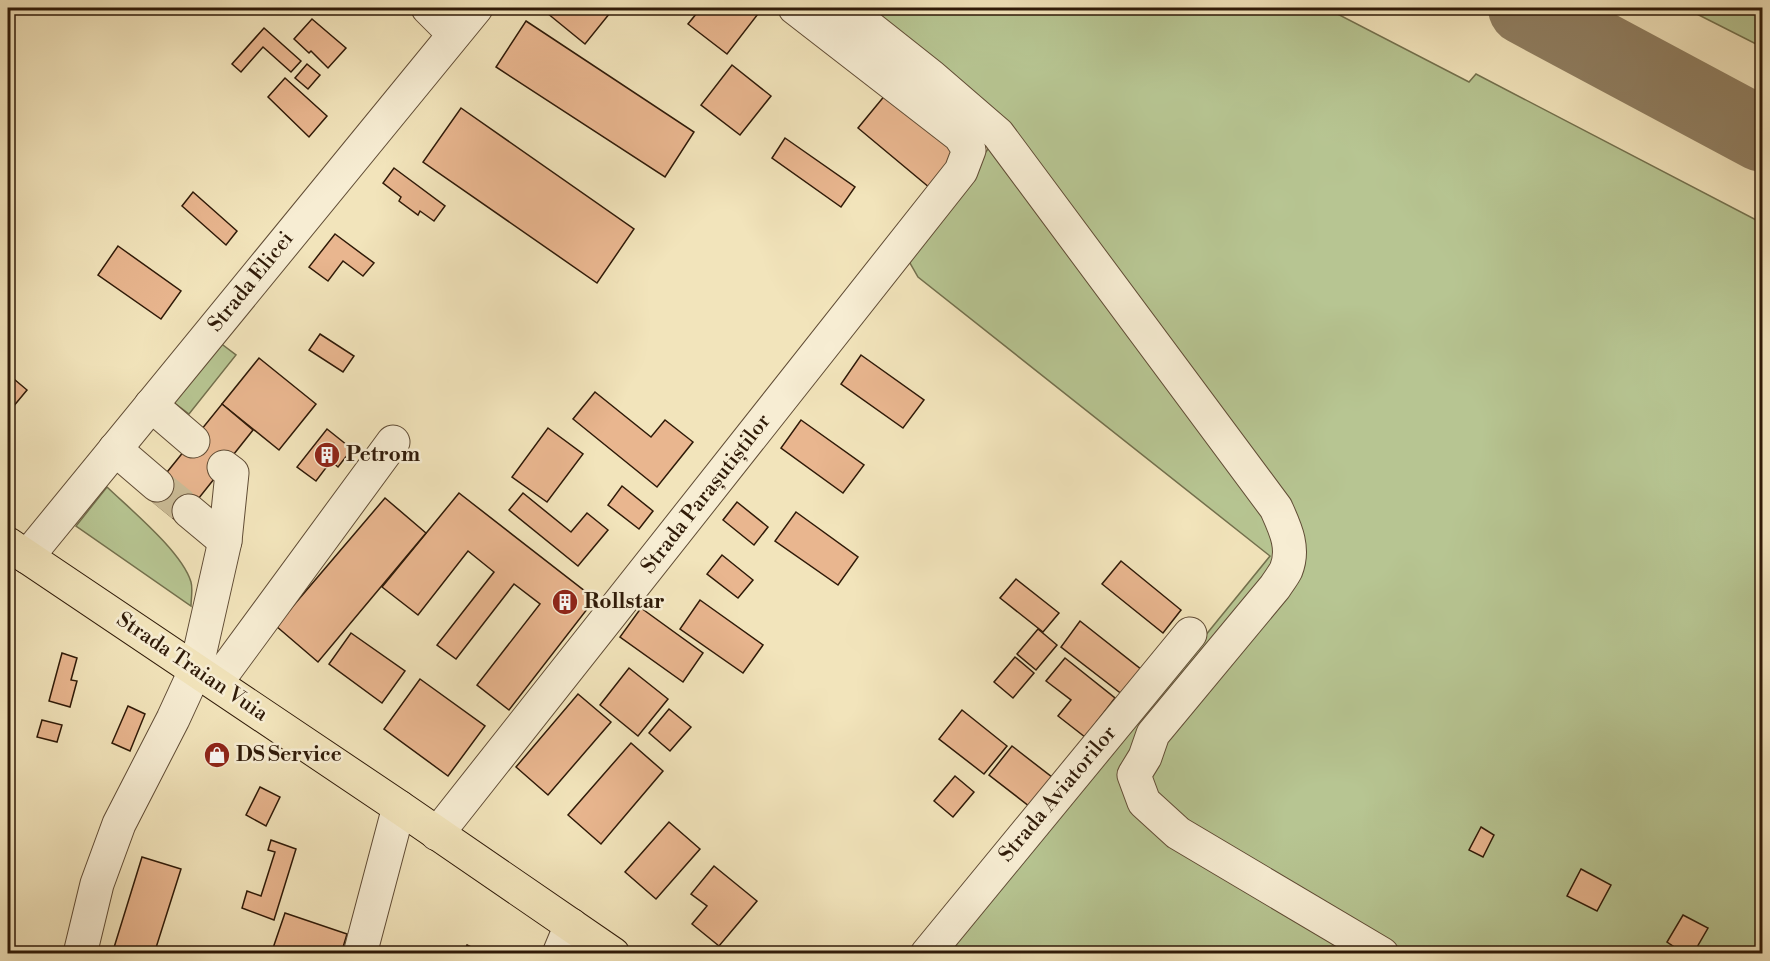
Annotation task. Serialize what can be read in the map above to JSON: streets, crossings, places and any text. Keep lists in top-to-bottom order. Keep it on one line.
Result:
{"streets":{"main road":["Strada Traian Vuia"],"street":["Strada Elicei","Strada Parașutiștilor","Strada Aviatorilor"]},"crossings":[["Strada Elicei","Strada Traian Vuia"],["Strada Parașutiștilor","Strada Traian Vuia"]],"places":{"building":["Petrom","Rollstar"],"shop":["DS Service"]}}
